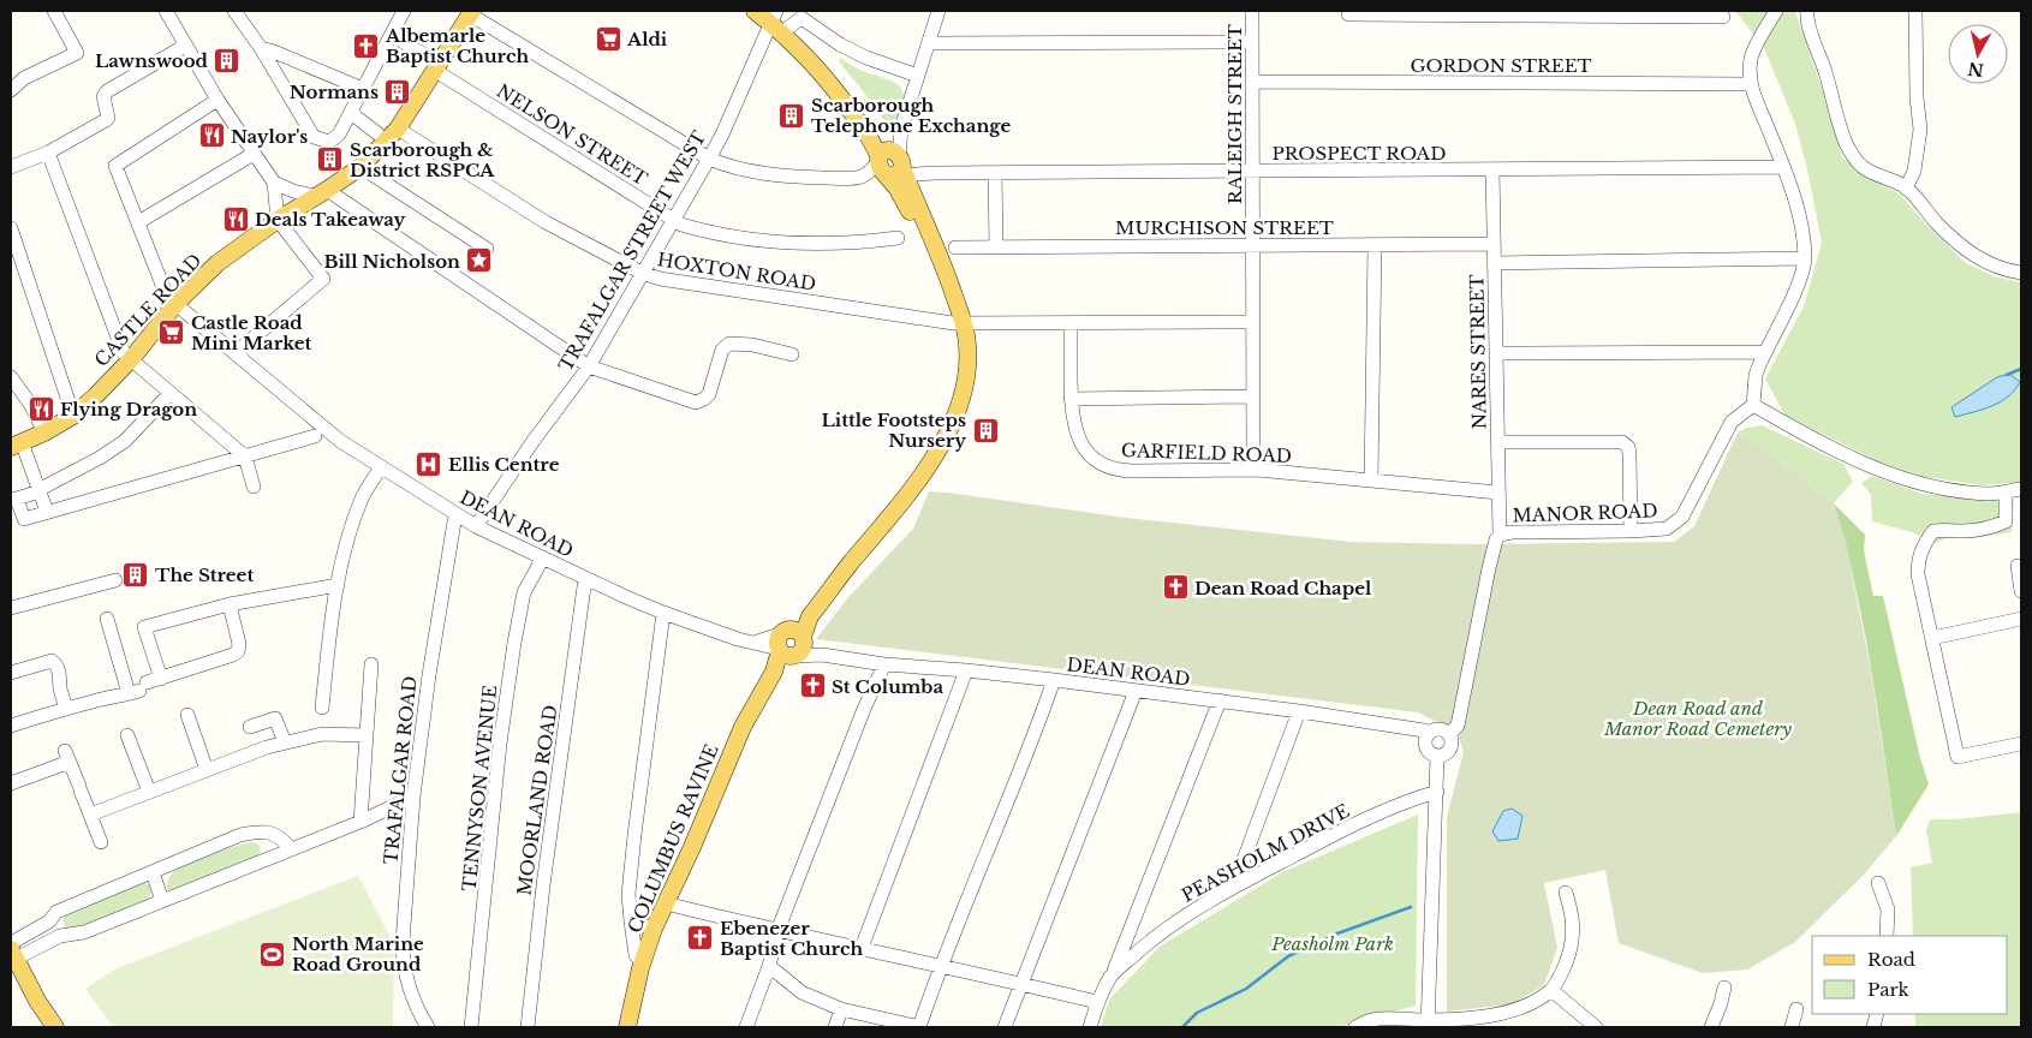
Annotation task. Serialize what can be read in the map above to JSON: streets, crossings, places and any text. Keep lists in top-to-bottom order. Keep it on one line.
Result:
{"streets":{"main road":["CASTLE ROAD","COLUMBUS RAVINE"],"street":["GORDON STREET","RALEIGH STREET","NELSON STREET","PROSPECT ROAD","MURCHISON STREET","TRAFALGAR STREET WEST","HOXTON ROAD","NARES STREET","GARFIELD ROAD","MANOR ROAD","DEAN ROAD","TRAFALGAR ROAD","TENNYSON AVENUE","MOORLAND ROAD","PEASHOLM DRIVE"]},"crossings":[["GORDON STREET","RALEIGH STREET"],["RALEIGH STREET","PROSPECT ROAD"],["RALEIGH STREET","MURCHISON STREET"],["RALEIGH STREET","HOXTON ROAD"],["RALEIGH STREET","GARFIELD ROAD"],["NELSON STREET","TRAFALGAR STREET WEST"],["NELSON STREET","CASTLE ROAD"],["PROSPECT ROAD","NARES STREET"],["MURCHISON STREET","NARES STREET"],["TRAFALGAR STREET WEST","HOXTON ROAD"],["TRAFALGAR STREET WEST","DEAN ROAD"],["HOXTON ROAD","CASTLE ROAD"],["HOXTON ROAD","GARFIELD ROAD"],["CASTLE ROAD","DEAN ROAD"],["NARES STREET","GARFIELD ROAD"],["NARES STREET","MANOR ROAD"],["MANOR ROAD","DEAN ROAD"],["DEAN ROAD","TRAFALGAR ROAD"],["DEAN ROAD","TENNYSON AVENUE"],["DEAN ROAD","MOORLAND ROAD"],["DEAN ROAD","COLUMBUS RAVINE"]],"parks":["Dean Road and Manor Road Cemetery","Peasholm Park"],"places":{"supermarket":["Aldi","Castle Road Mini Market"],"church":["Albemarle Baptist Church","Dean Road Chapel","St Columba","Ebenezer Baptist Church"],"building":["Lawnswood","Normans","Scarborough Telephone Exchange","Scarborough & District RSPCA","Little Footsteps Nursery","The Street"],"restaurant":["Naylor's","Deals Takeaway","Flying Dragon"],"place":["Bill Nicholson"],"hospital":["Ellis Centre"],"sports":["North Marine Road Ground"]},"legend":["Road","Park"],"north":"bottom"}
